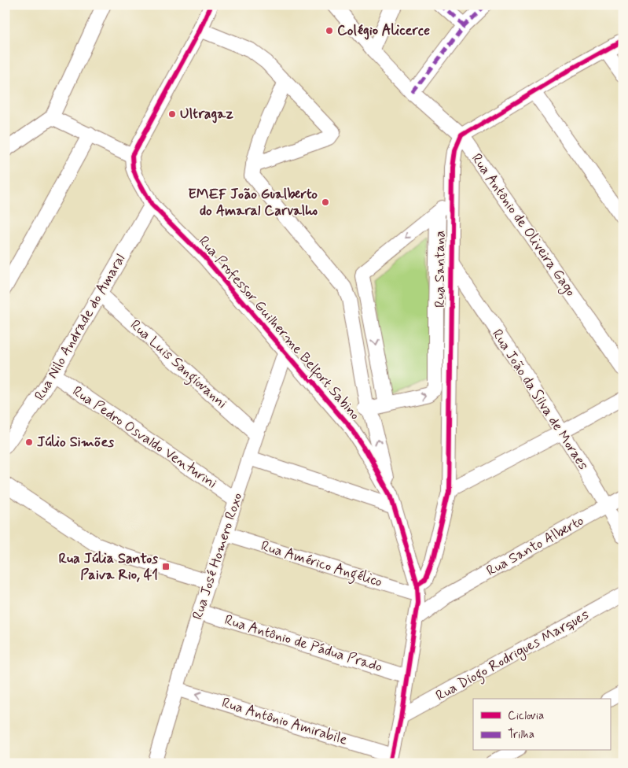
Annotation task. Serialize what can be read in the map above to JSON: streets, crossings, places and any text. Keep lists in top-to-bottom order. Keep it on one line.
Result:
{"streets":{"street":["Rua Antônio de Oliveira Gago","Rua Santana","Rua Nilo Andrade do Amaral","Rua Professor Guilherme Belfort Sabino","Rua Luis Sangiovanni","Rua João da Silva de Moraes","Rua Pedro Osvaldo Venturini","Rua Santo Alberto","Rua José Homero Roxo","Rua Américo Angélico","Rua Antônio de Pádua Prado","Rua Diogo Rodrigues Marques","Rua Antônio Amirabile"]},"crossings":[["Rua Antônio de Oliveira Gago","Rua Santana"],["Rua Santana","Rua João da Silva de Moraes"],["Rua Santana","Rua Santo Alberto"],["Rua Santana","Rua Américo Angélico"],["Rua Nilo Andrade do Amaral","Rua Professor Guilherme Belfort Sabino"],["Rua Nilo Andrade do Amaral","Rua Luis Sangiovanni"],["Rua Nilo Andrade do Amaral","Rua Pedro Osvaldo Venturini"],["Rua Professor Guilherme Belfort Sabino","Rua José Homero Roxo"],["Rua Luis Sangiovanni","Rua José Homero Roxo"],["Rua João da Silva de Moraes","Rua Santo Alberto"],["Rua Pedro Osvaldo Venturini","Rua José Homero Roxo"],["Rua Santo Alberto","Rua Américo Angélico"],["Rua José Homero Roxo","Rua Américo Angélico"],["Rua José Homero Roxo","Rua Antônio de Pádua Prado"],["Rua José Homero Roxo","Rua Antônio Amirabile"]],"one_way":["Rua Antônio Amirabile"],"places":{"other":["Colégio Alicerce","Ultragaz","EMEF João Gualberto do Amaral Carvalho","Júlio Simões"],"transit":["Rua Júlia Santos Paiva Rio, 41"]},"legend":["Ciclovia","Trilha"]}
